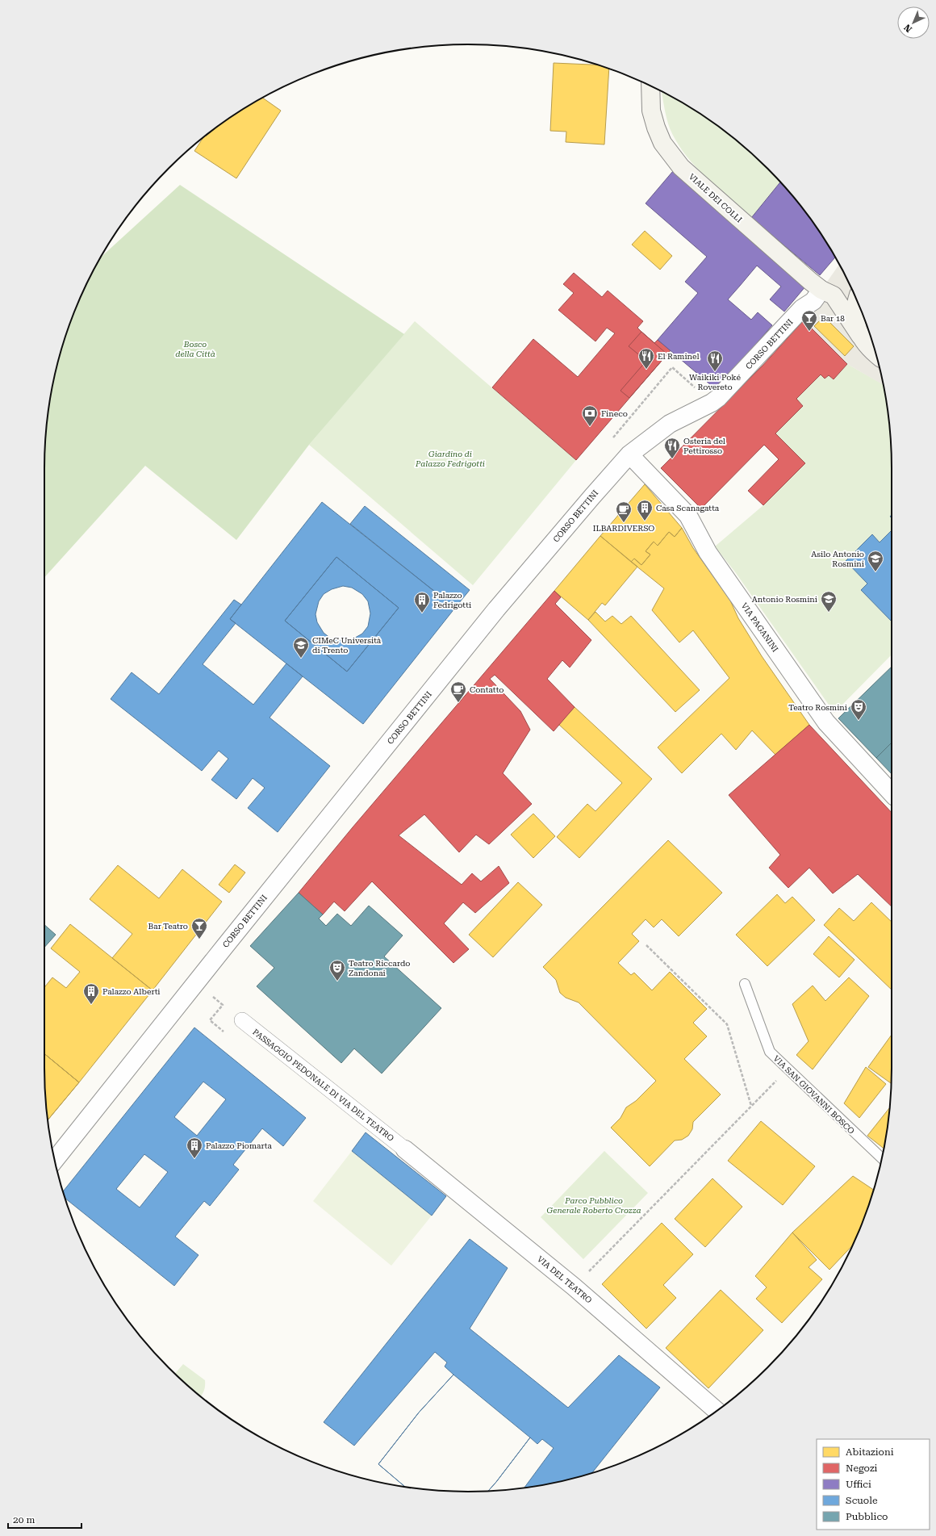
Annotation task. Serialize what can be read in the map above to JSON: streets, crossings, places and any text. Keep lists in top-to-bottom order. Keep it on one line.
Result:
{"streets":{"main road":["VIALE DEI COLLI"],"street":["CORSO BETTINI","VIA PAGANINI","PASSAGGIO PEDONALE DI VIA DEL TEATRO","VIA DEL TEATRO"],"lane":["VIA SAN GIOVANNI BOSCO"]},"crossings":[["VIALE DEI COLLI","CORSO BETTINI"],["CORSO BETTINI","VIA PAGANINI"],["PASSAGGIO PEDONALE DI VIA DEL TEATRO","VIA DEL TEATRO"]],"parks":["Bosco della Città","Giardino di Palazzo Fedrigotti","Parco Pubblico Generale Roberto Crozza"],"places":{"bar":["Bar 18","Bar Teatro"],"restaurant":["El Raminel","Waikiki Poké Rovereto","Osteria del Pettirosso"],"bank":["Fineco"],"building":["Casa Scanagatta","Palazzo Fedrigotti","Palazzo Alberti","Palazzo Piomarta"],"cafe":["ILBARDIVERSO","Contatto"],"school or university":["Asilo Antonio Rosmini","Antonio Rosmini","CIMeC Università di Trento"],"theatre":["Teatro Rosmini","Teatro Riccardo Zandonai"]},"legend":["Abitazioni","Negozi","Uffici","Scuole","Pubblico"],"scale_bar":"20 m","north":"bottom left"}
